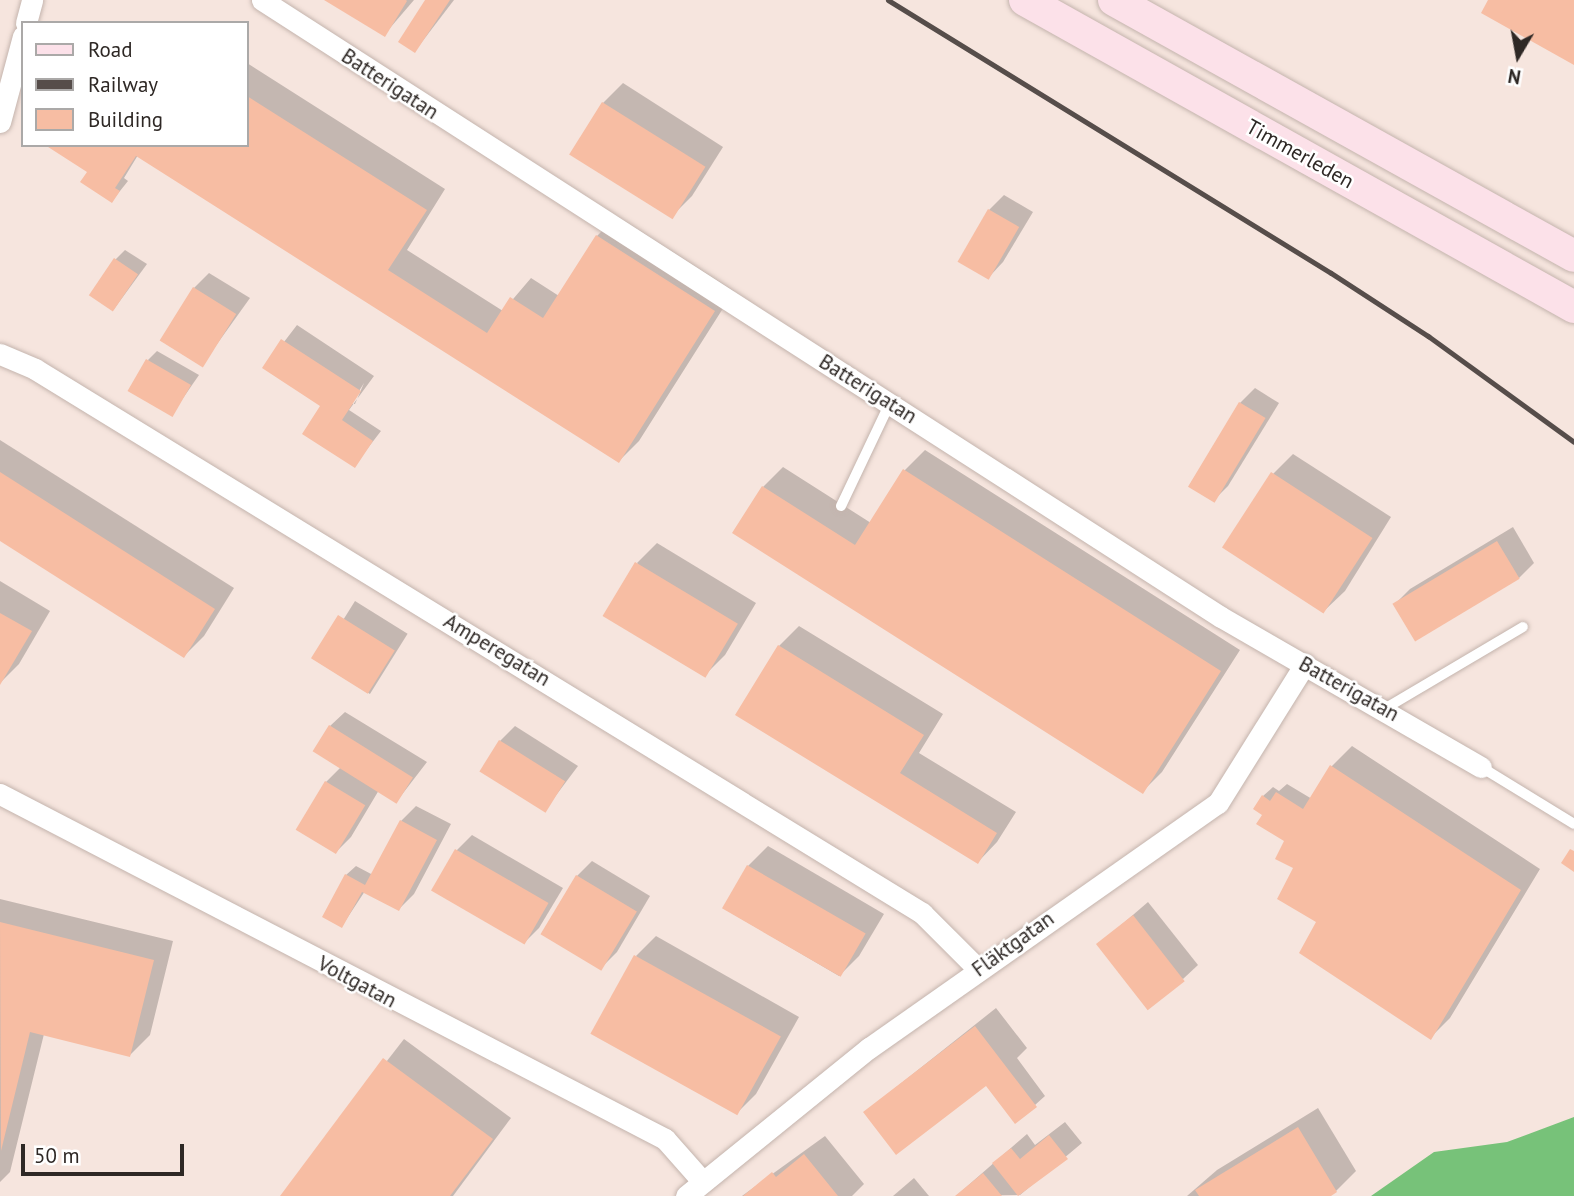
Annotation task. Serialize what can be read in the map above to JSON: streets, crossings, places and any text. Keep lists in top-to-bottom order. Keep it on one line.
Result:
{"streets":{"main road":["Timmerleden"],"street":["Batterigatan","Amperegatan","Fläktgatan","Voltgatan"]},"crossings":[["Batterigatan","Fläktgatan"],["Amperegatan","Fläktgatan"],["Fläktgatan","Voltgatan"]],"legend":["Road","Railway","Building"],"scale_bar":"50 m","north":"bottom"}
